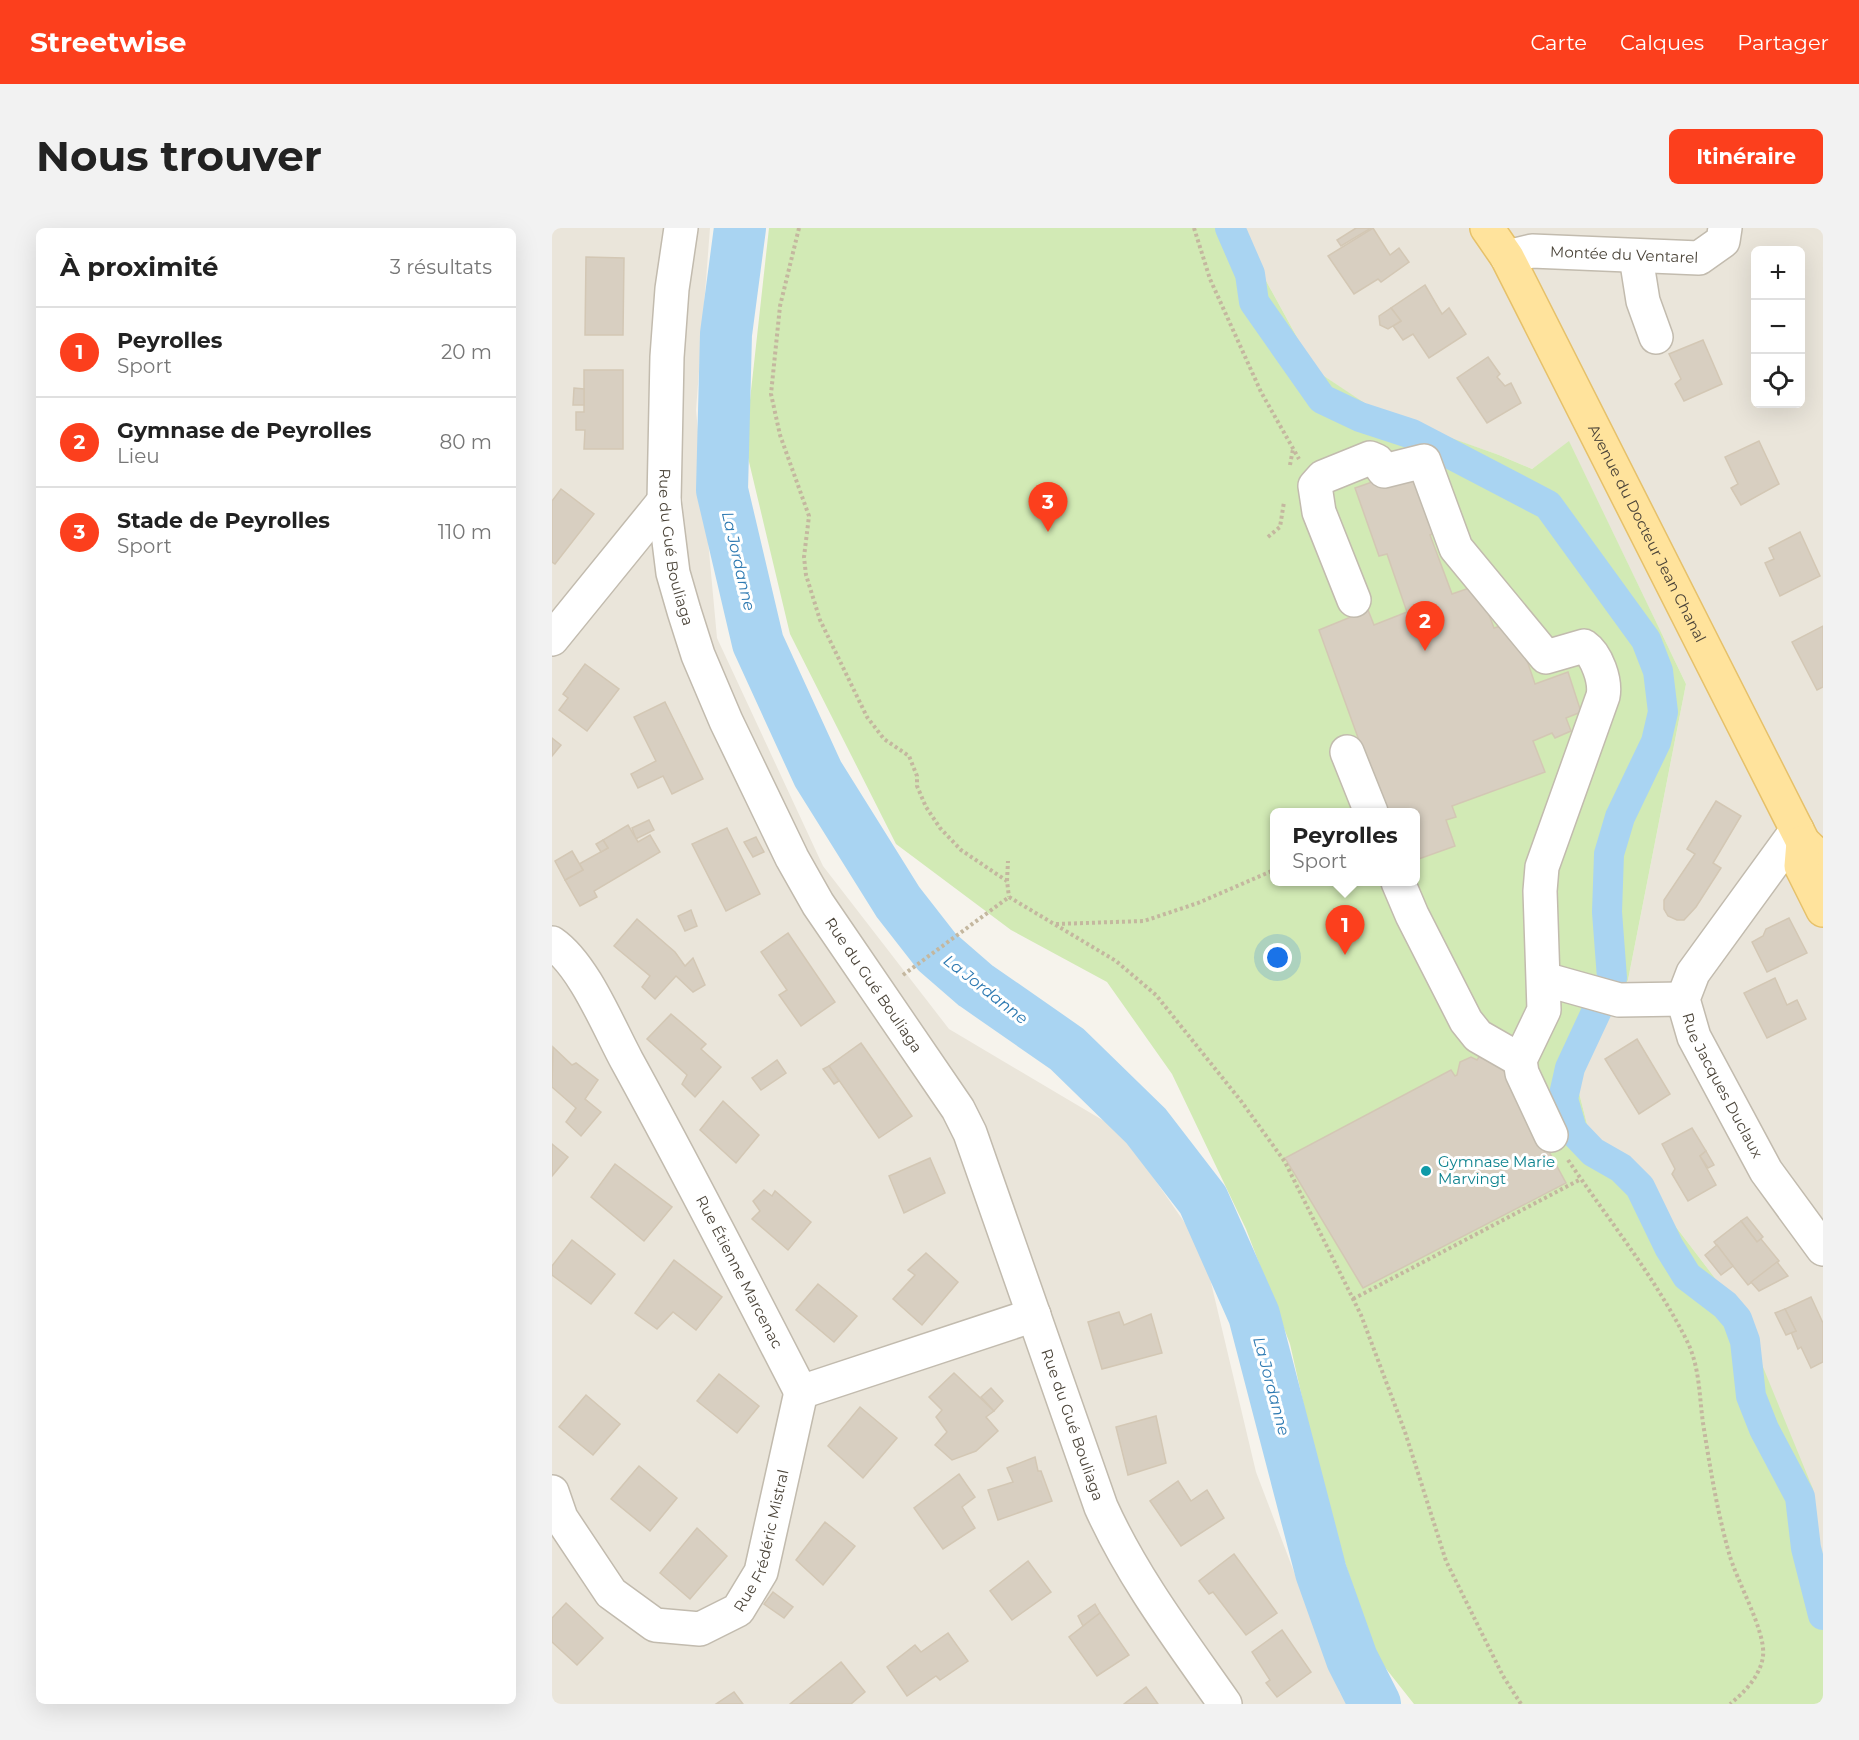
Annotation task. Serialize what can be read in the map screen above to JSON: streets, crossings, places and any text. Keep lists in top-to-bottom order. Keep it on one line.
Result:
{"streets":{"main road":["Avenue du Docteur Jean Chanal"],"street":["Montée du Ventarel","Rue du Gué Bouliaga","Rue Jacques Duclaux","Rue Étienne Marcenac","Rue Frédéric Mistral"]},"crossings":[["Montée du Ventarel","Avenue du Docteur Jean Chanal"],["Avenue du Docteur Jean Chanal","Rue Jacques Duclaux"],["Rue Étienne Marcenac","Rue Frédéric Mistral"]],"water":["La Jordanne"],"places":["Gymnase Marie Marvingt"],"page":{"header":"Streetwise","nav":["Carte","Calques","Partager"],"buttons":"Itinéraire","title":"Nous trouver","heading":["À proximité","3 résultats"],"map_buttons":["+","−"],"list":[{"mark":"1","name":"Peyrolles","note":"Sport","value":"20 m"},{"mark":"2","name":"Gymnase de Peyrolles","note":"Lieu","value":"80 m"},{"mark":"3","name":"Stade de Peyrolles","note":"Sport","value":"110 m"}],"pins":["3","2","1"],"popup":["Peyrolles","Sport"]}}
